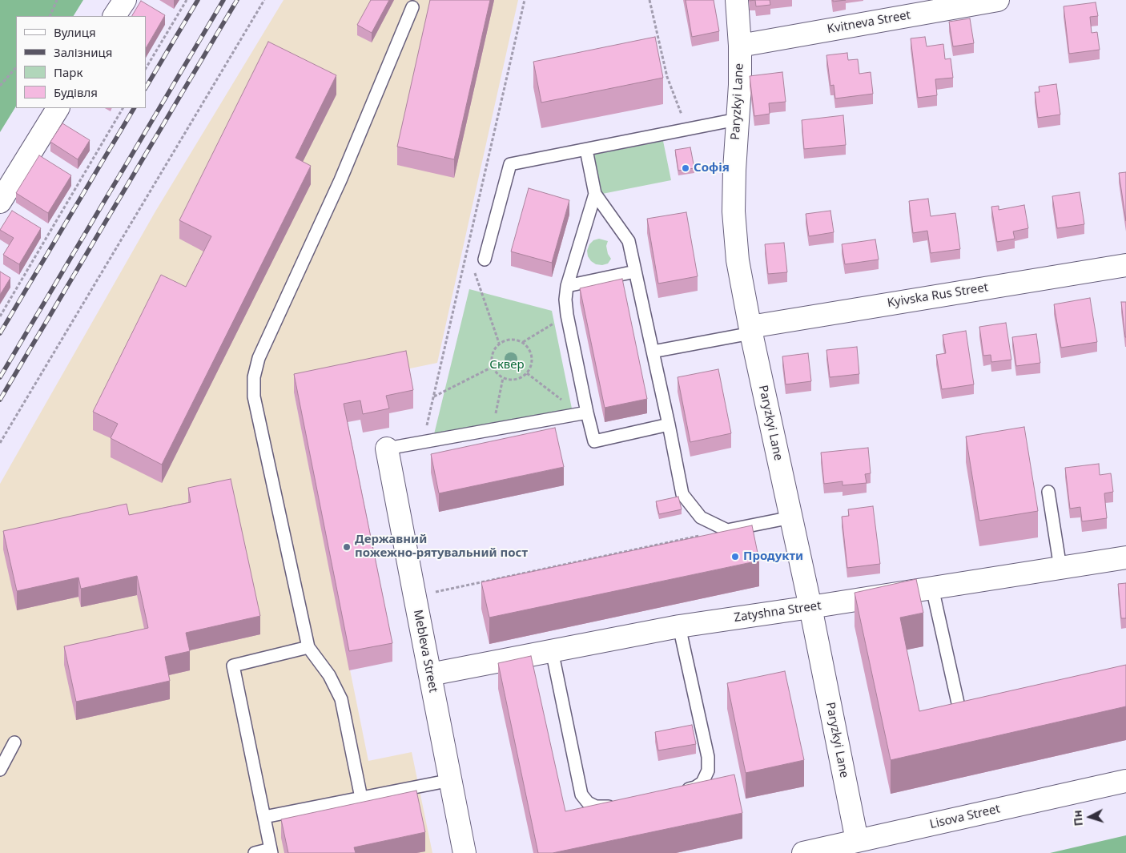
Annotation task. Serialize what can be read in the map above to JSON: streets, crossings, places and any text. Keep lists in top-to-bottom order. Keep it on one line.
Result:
{"streets":{"street":["Kvitneva Street","Paryzkyi Lane","Kyivska Rus Street","Zatyshna Street","Mebleva Street","Lisova Street"]},"crossings":[["Kvitneva Street","Paryzkyi Lane"],["Paryzkyi Lane","Kyivska Rus Street"],["Paryzkyi Lane","Zatyshna Street"],["Paryzkyi Lane","Lisova Street"],["Zatyshna Street","Mebleva Street"]],"parks":["Сквер"],"places":["Софія","Державний пожежно-рятувальний пост","Продукти"],"legend":["Вулиця","Залізниця","Парк","Будівля"],"north":"left"}
